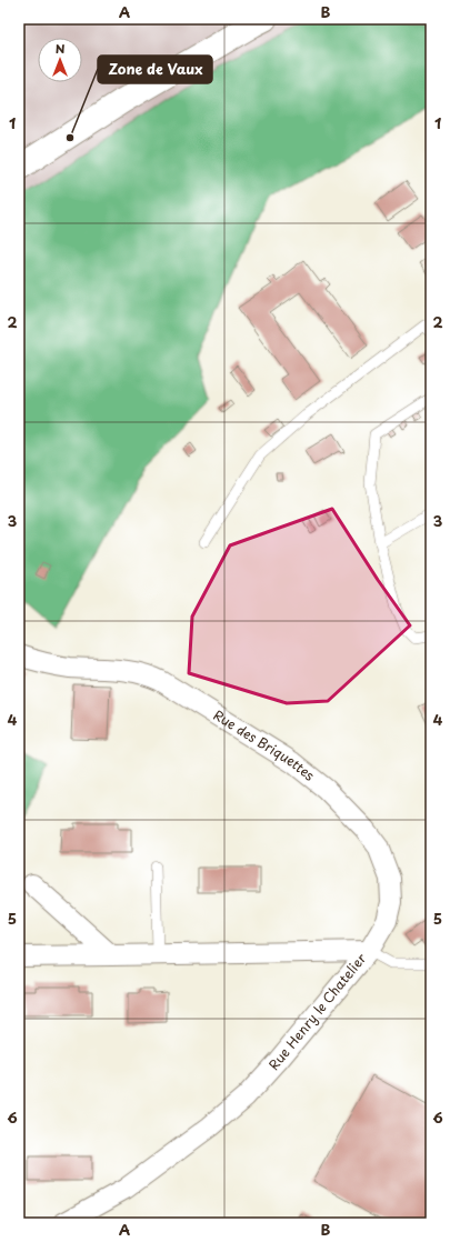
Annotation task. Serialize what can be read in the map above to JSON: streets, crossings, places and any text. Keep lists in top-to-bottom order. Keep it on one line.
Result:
{"streets":{"street":["Rue des Briquettes","Rue Henry le Chatelier"]},"crossings":[["Rue des Briquettes","Rue Henry le Chatelier"]],"places":["Zone de Vaux"],"north":"top","grid":{"columns":["A","B"],"rows":["1","2","3","4","5","6"]}}
